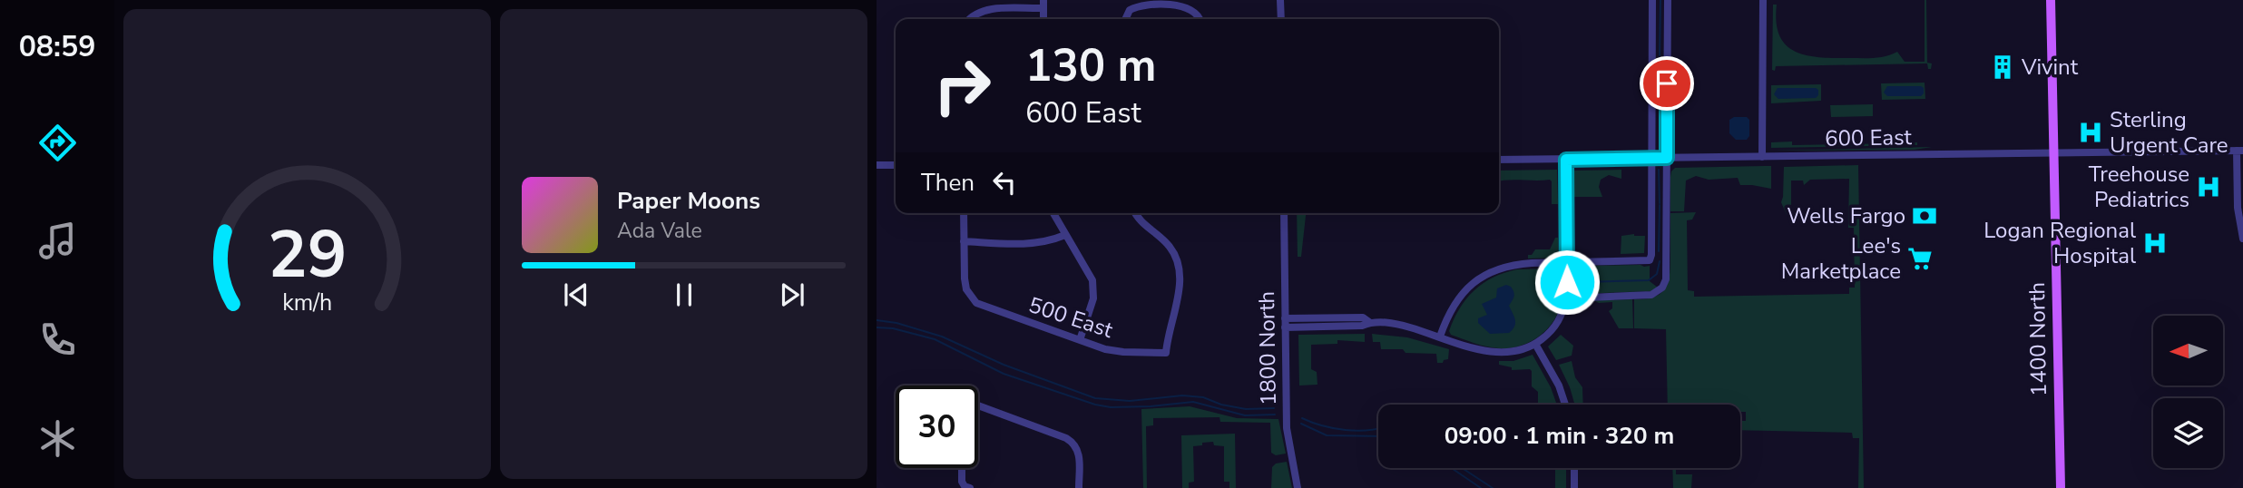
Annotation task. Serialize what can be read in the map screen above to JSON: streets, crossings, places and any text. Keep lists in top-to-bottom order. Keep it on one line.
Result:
{"streets":{"main road":["1400 North"],"street":["600 East","500 East","1800 North"]},"crossings":[["600 East","1400 North"]],"places":{"building":["Vivint"],"hospital":["Sterling Urgent Care","Treehouse Pediatrics","Logan Regional Hospital"],"bank":["Wells Fargo"],"supermarket":["Lee's Marketplace"]},"north":"left","page":{"tabs":"08:59","turn":["130 m","600 East"],"then":"Then","song":["Paper Moons","Ada Vale"],"limit":"30","trip":"09:00 · 1 min · 320 m","gauge":["29","km/h"]}}
